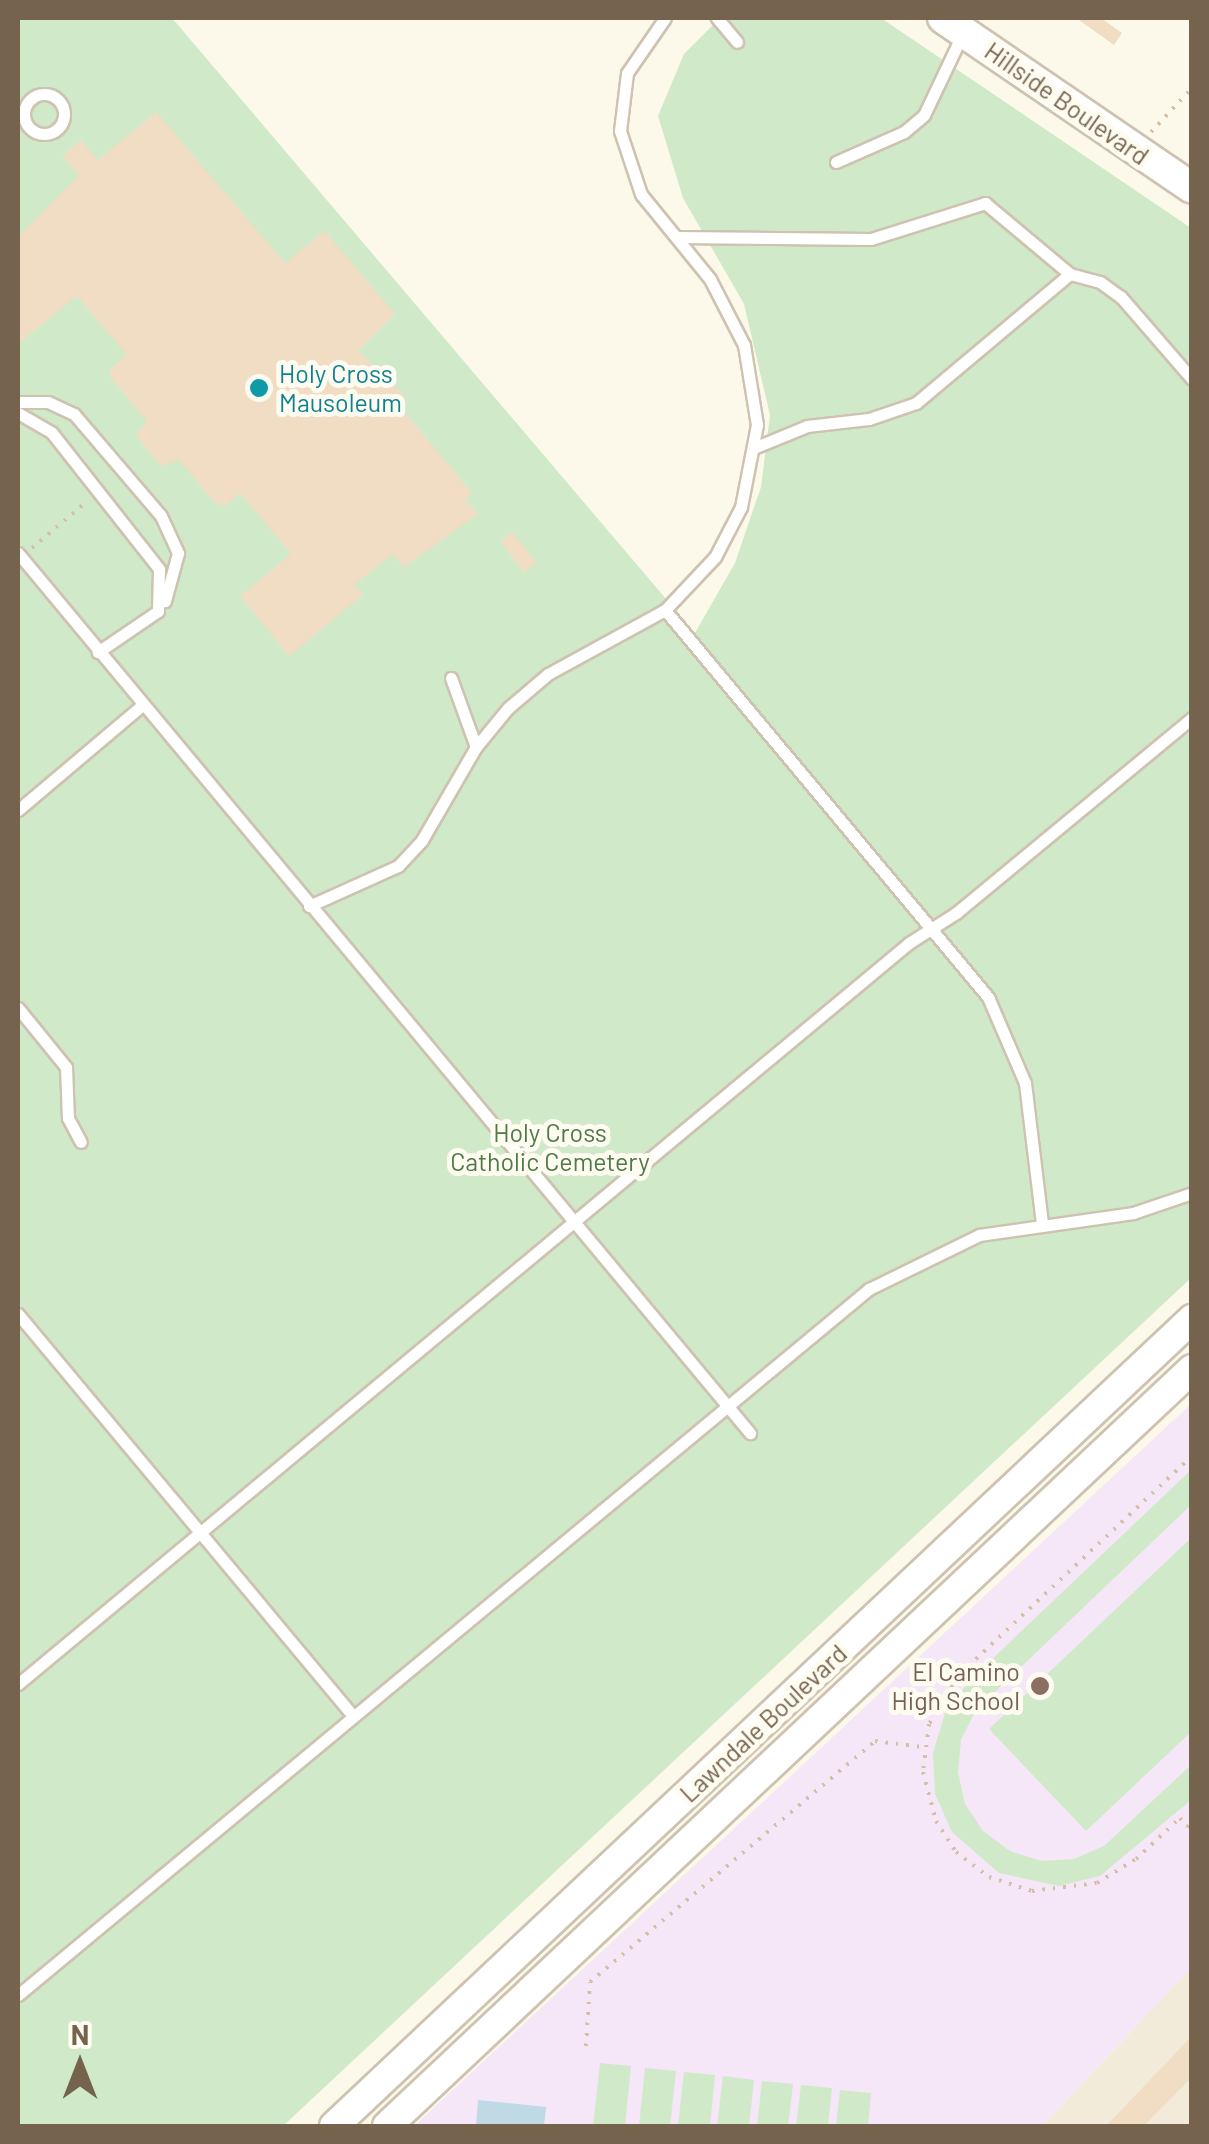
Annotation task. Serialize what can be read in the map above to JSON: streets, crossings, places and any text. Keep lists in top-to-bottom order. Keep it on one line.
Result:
{"streets":{"main road":["Hillside Boulevard"],"street":["Lawndale Boulevard"]},"parks":["Holy Cross Catholic Cemetery"],"places":["Holy Cross Mausoleum","El Camino High School"],"north":"top"}
